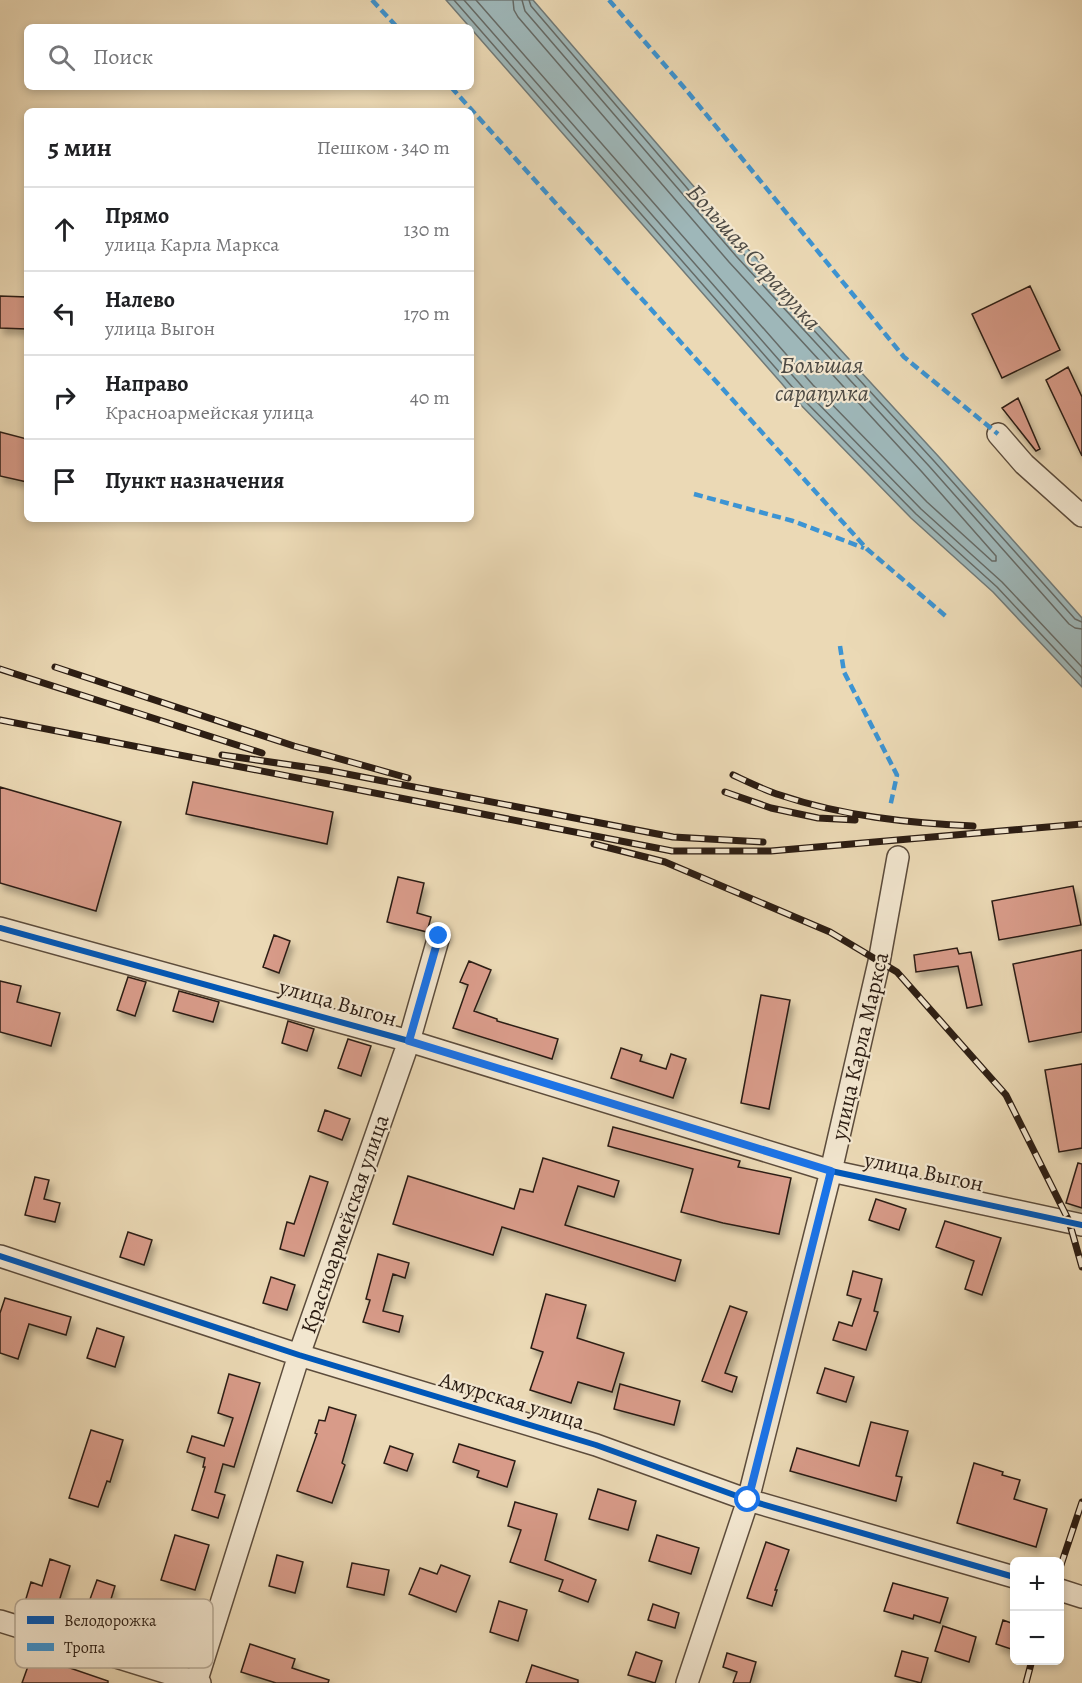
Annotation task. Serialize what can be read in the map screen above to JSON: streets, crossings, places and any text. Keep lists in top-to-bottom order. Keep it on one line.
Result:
{"streets":{"street":["улица Выгон","улица Карла Маркса","Красноармейская улица","Амурская улица"]},"crossings":[["улица Выгон","улица Карла Маркса"],["улица Выгон","Красноармейская улица"],["улица Карла Маркса","Амурская улица"],["Красноармейская улица","Амурская улица"]],"water":["Большая Сарапулка","Большая сарапулка"],"legend":["Велодорожка","Тропа"],"page":{"search":"Поиск","heading":["5 мин","Пешком · 340 m"],"list":[["Прямо","улица Карла Маркса","130 m"],["Налево","улица Выгон","170 m"],["Направо","Красноармейская улица","40 m"],"Пункт назначения"],"map_buttons":["+","−"]}}
